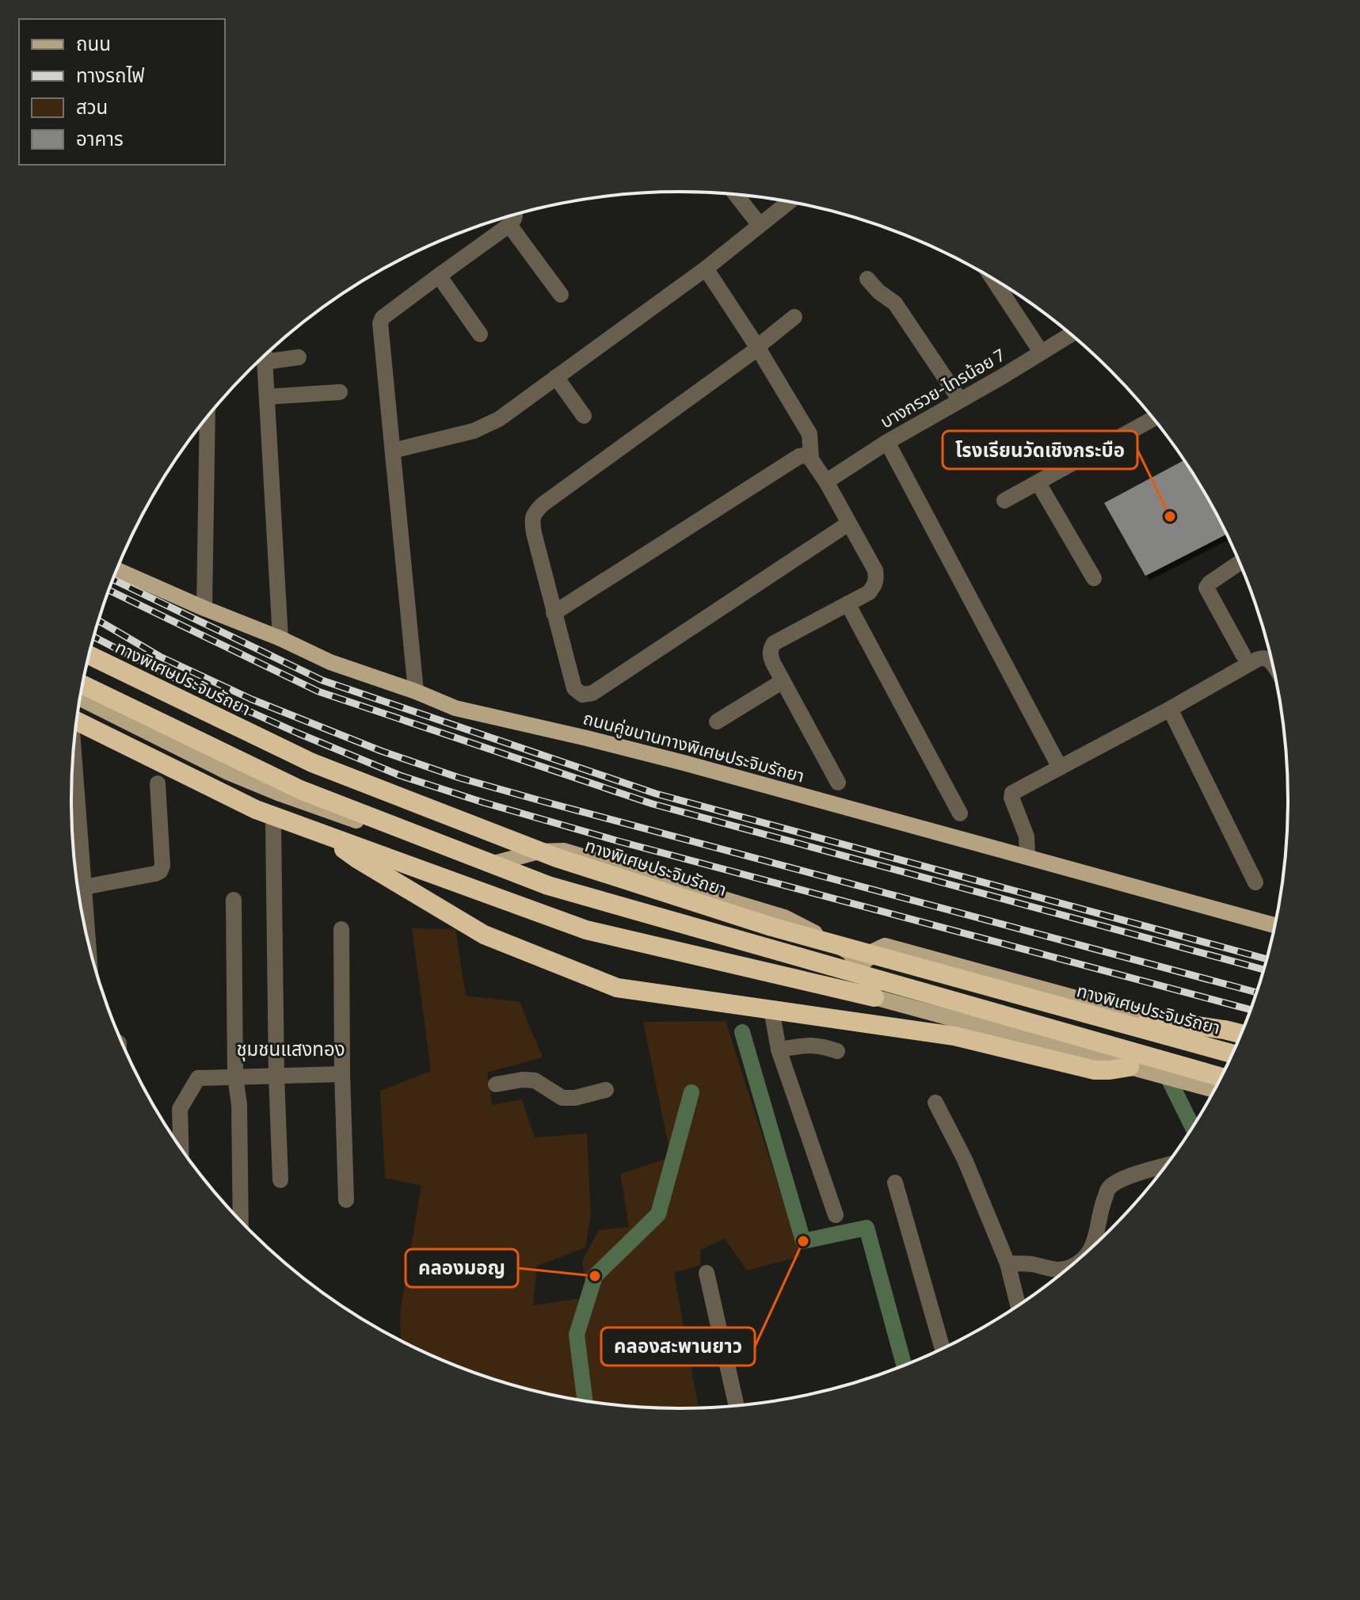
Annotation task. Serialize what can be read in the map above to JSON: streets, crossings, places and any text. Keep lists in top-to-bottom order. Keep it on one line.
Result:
{"streets":{"highway":["ทางพิเศษประจิมรัถยา"],"main road":["ถนนคู่ขนานทางพิเศษประจิมรัถยา"],"street":["บางกรวย-ไทรน้อย 7"]},"districts":["ชุมชนแสงทอง"],"places":["โรงเรียนวัดเชิงกระบือ","คลองสะพานยาว","คลองมอญ"],"legend":["ถนน","ทางรถไฟ","สวน","อาคาร"]}
